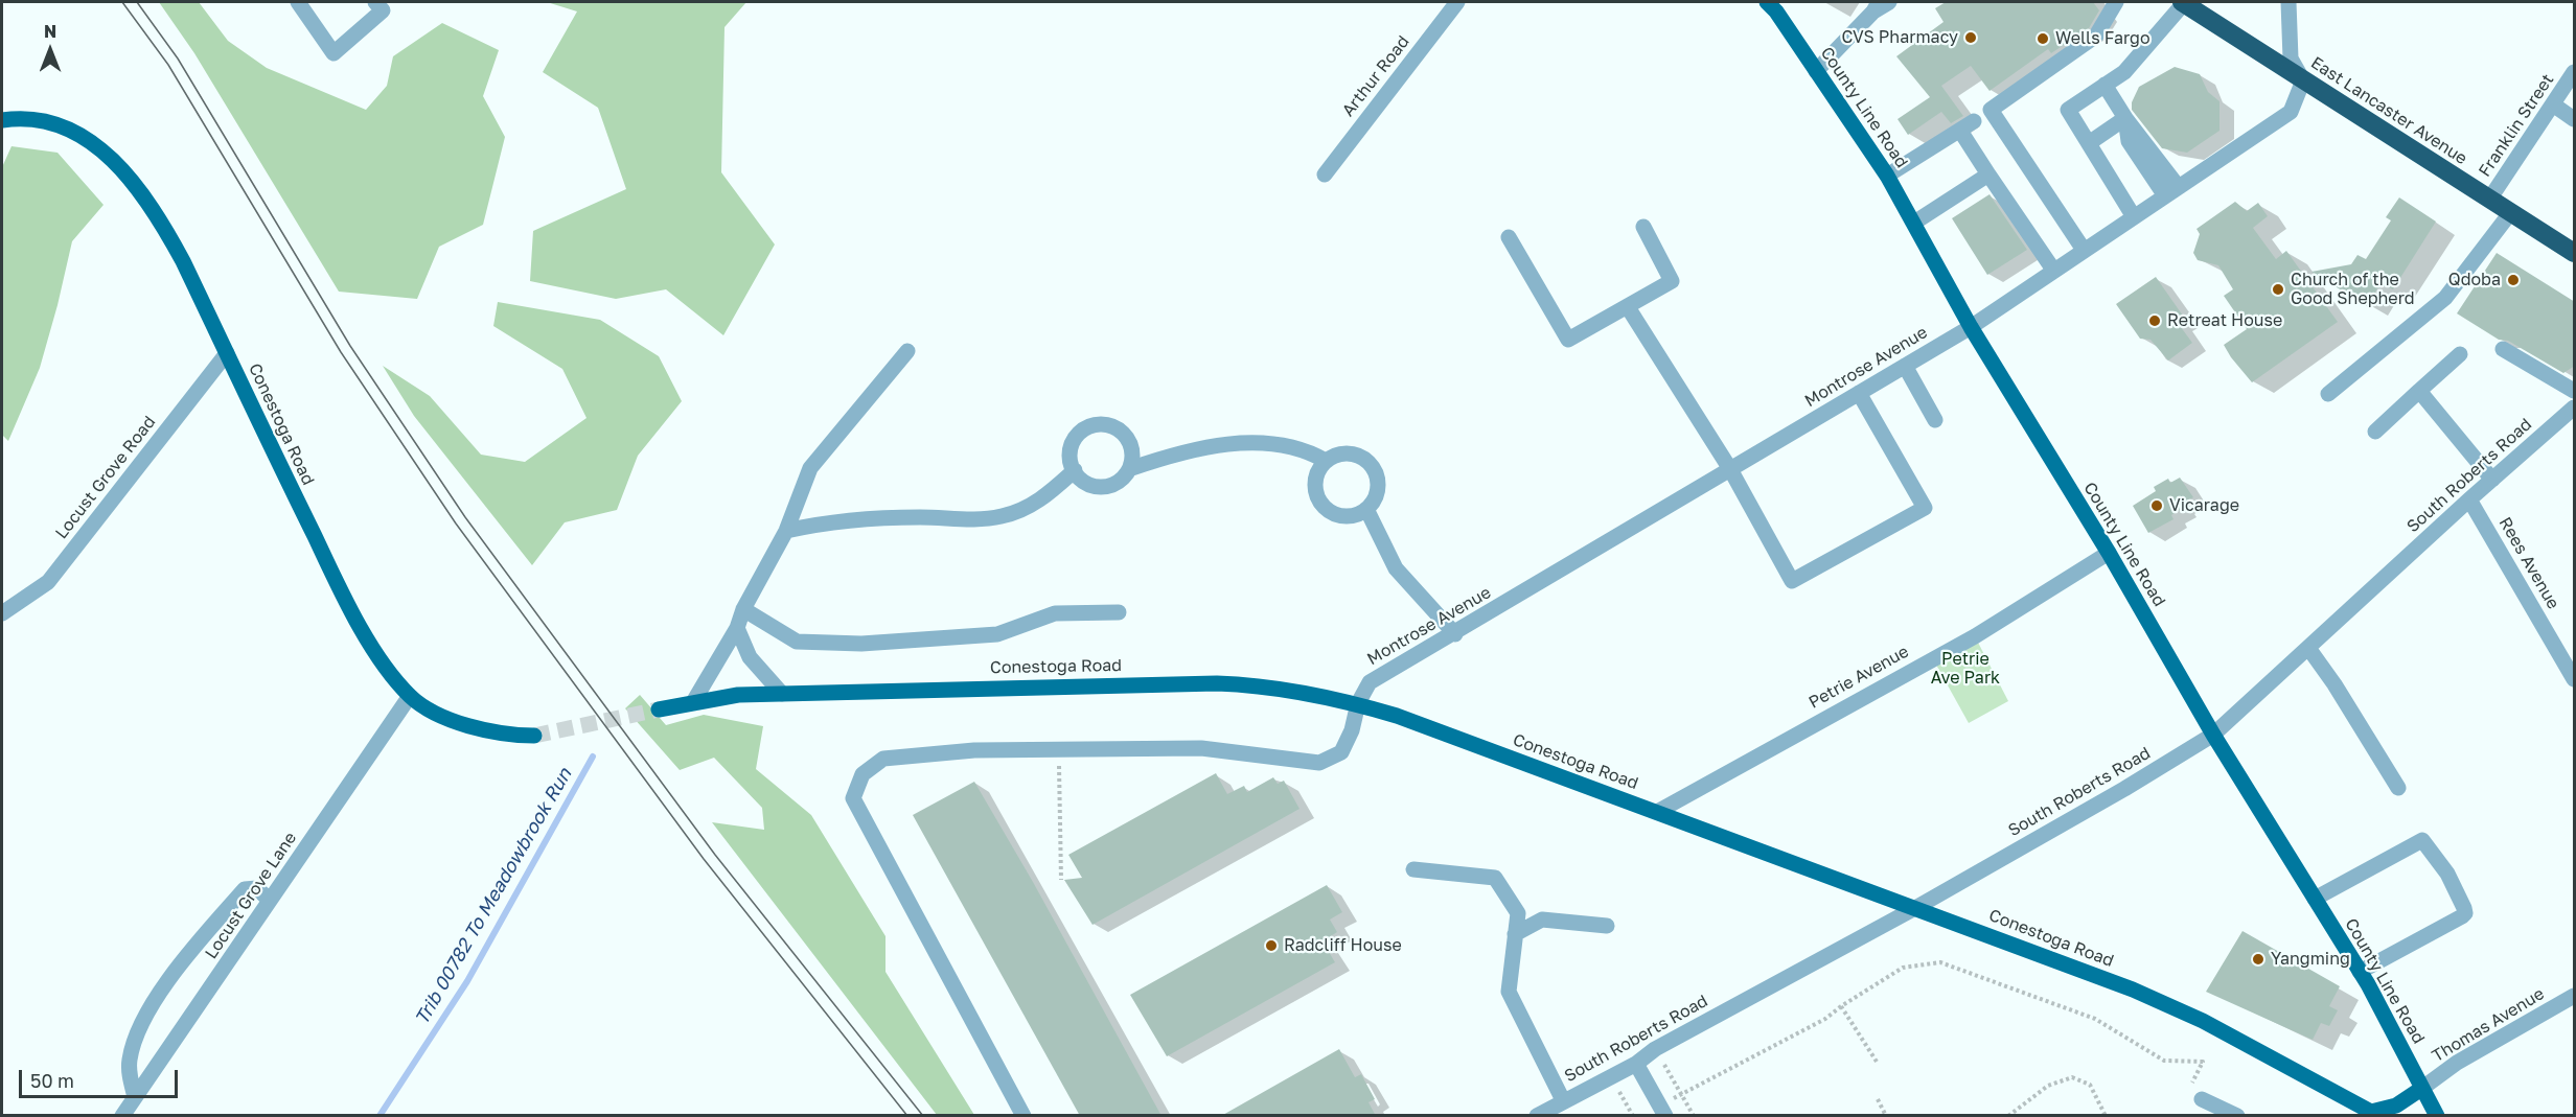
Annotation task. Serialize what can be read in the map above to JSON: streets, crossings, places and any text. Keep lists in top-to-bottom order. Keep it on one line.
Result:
{"streets":{"highway":["East Lancaster Avenue"],"main road":["County Line Road","Conestoga Road"],"street":["Arthur Road","Franklin Street","Montrose Avenue","South Roberts Road","Locust Grove Road","Rees Avenue","Petrie Avenue","Locust Grove Lane","Thomas Avenue"]},"crossings":[["County Line Road","Montrose Avenue"],["County Line Road","Conestoga Road"],["County Line Road","South Roberts Road"],["County Line Road","Petrie Avenue"],["County Line Road","Thomas Avenue"],["East Lancaster Avenue","Franklin Street"],["East Lancaster Avenue","Montrose Avenue"],["Montrose Avenue","Conestoga Road"],["Conestoga Road","South Roberts Road"],["Conestoga Road","Locust Grove Road"],["Conestoga Road","Petrie Avenue"],["Conestoga Road","Locust Grove Lane"],["Conestoga Road","Thomas Avenue"],["South Roberts Road","Rees Avenue"]],"water":["Trib 00782 To Meadowbrook Run"],"parks":["Petrie Ave Park"],"places":["CVS Pharmacy","Wells Fargo","Qdoba","Church of the Good Shepherd","Retreat House","Vicarage","Radcliff House","Yangming"],"scale_bar":"50 m","north":"top"}
